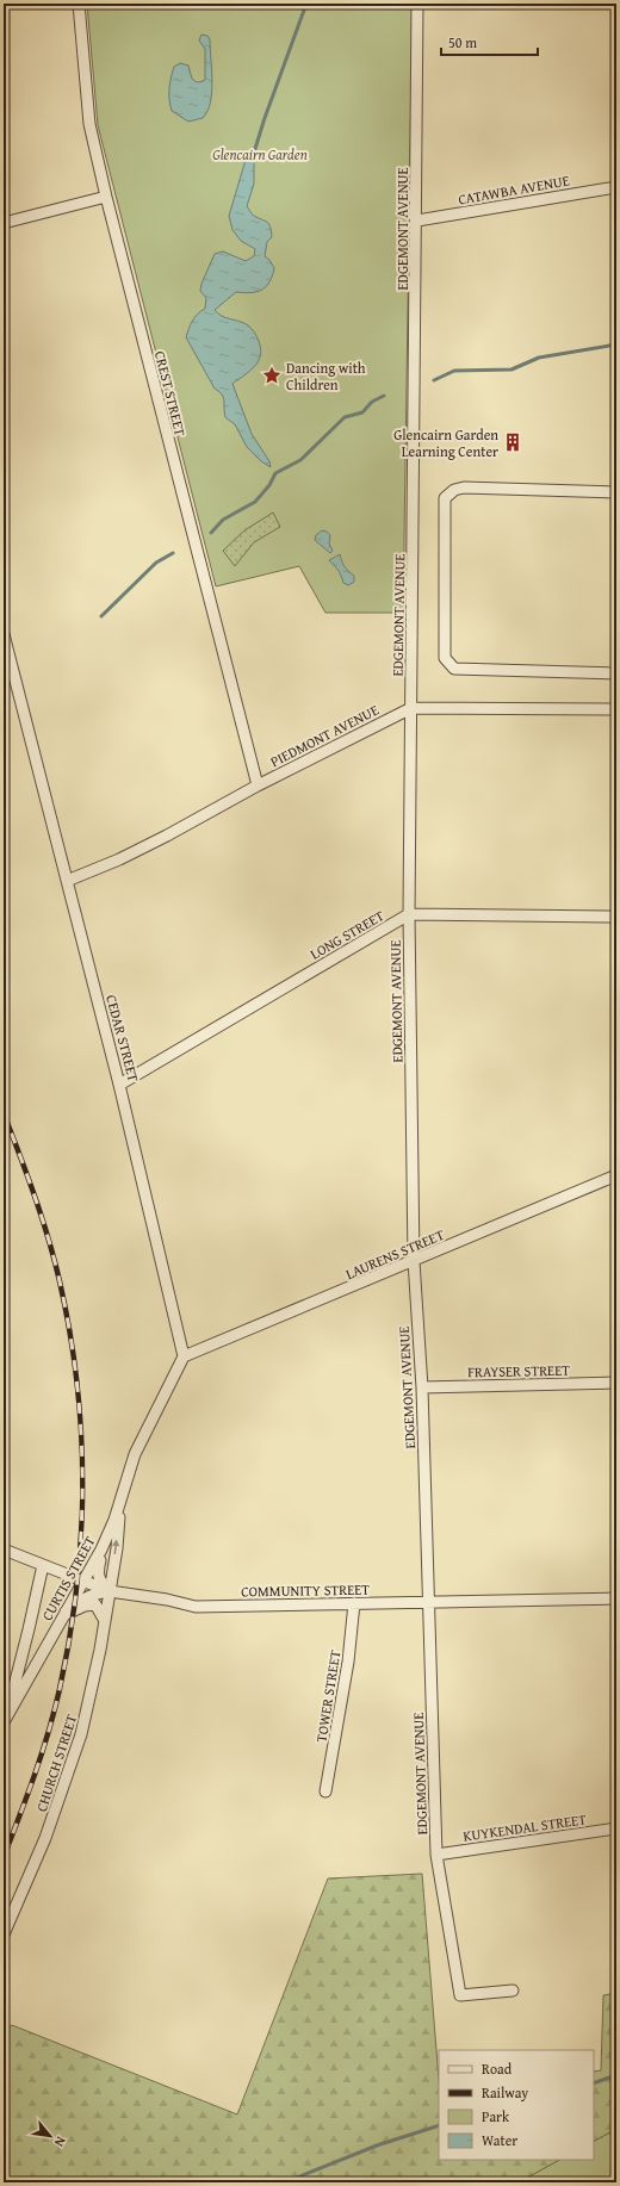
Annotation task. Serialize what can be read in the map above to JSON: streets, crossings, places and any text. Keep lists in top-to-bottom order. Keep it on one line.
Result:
{"streets":{"street":["CATAWBA AVENUE","EDGEMONT AVENUE","CREST STREET","PIEDMONT AVENUE","LONG STREET","CEDAR STREET","LAURENS STREET","FRAYSER STREET","CURTIS STREET","COMMUNITY STREET","TOWER STREET","CHURCH STREET","KUYKENDAL STREET"]},"crossings":[["CATAWBA AVENUE","EDGEMONT AVENUE"],["EDGEMONT AVENUE","PIEDMONT AVENUE"],["EDGEMONT AVENUE","LONG STREET"],["EDGEMONT AVENUE","LAURENS STREET"],["EDGEMONT AVENUE","FRAYSER STREET"],["EDGEMONT AVENUE","COMMUNITY STREET"],["EDGEMONT AVENUE","KUYKENDAL STREET"],["CREST STREET","PIEDMONT AVENUE"],["PIEDMONT AVENUE","CEDAR STREET"],["LONG STREET","CEDAR STREET"],["CEDAR STREET","LAURENS STREET"],["CEDAR STREET","CURTIS STREET"],["LAURENS STREET","CURTIS STREET"],["CURTIS STREET","COMMUNITY STREET"],["CURTIS STREET","CHURCH STREET"],["COMMUNITY STREET","TOWER STREET"],["COMMUNITY STREET","CHURCH STREET"]],"parks":["Glencairn Garden"],"places":{"place":["Dancing with Children"],"building":["Glencairn Garden Learning Center"]},"legend":["Road","Railway","Park","Water"],"scale_bar":"50 m","north":"bottom right"}
